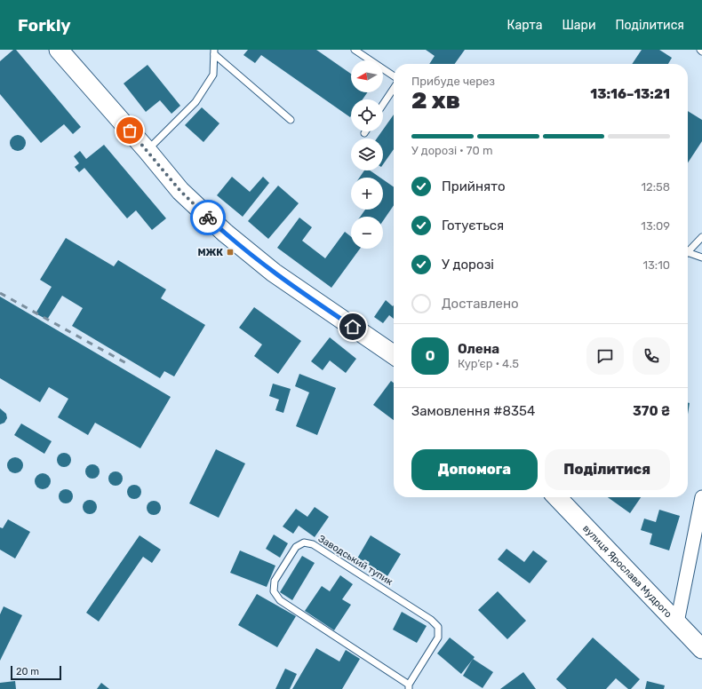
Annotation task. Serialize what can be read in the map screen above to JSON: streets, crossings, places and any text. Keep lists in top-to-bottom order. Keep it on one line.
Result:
{"streets":{"main road":["вулиця Ярослава Мудрого"],"lane":["Заводський тупик"]},"places":{"transit":["МЖК"]},"scale_bar":"20 m","north":"left","page":{"header":"Forkly","nav":["Карта","Шари","Поділитися"],"map_buttons":["+","−"],"heading":["2 хв","Прибуде через","13:16–13:21"],"panel":["Олена","Кур’єр · 4.5","Замовлення #8354","370 ₴"],"bar":"У дорозі · 70 m","list":[["Прийнято","12:58"],["Готується","13:09"],["У дорозі","13:10"],"Доставлено"],"round":"О","buttons":["Допомога","Поділитися"],"scale":"20 m"}}
